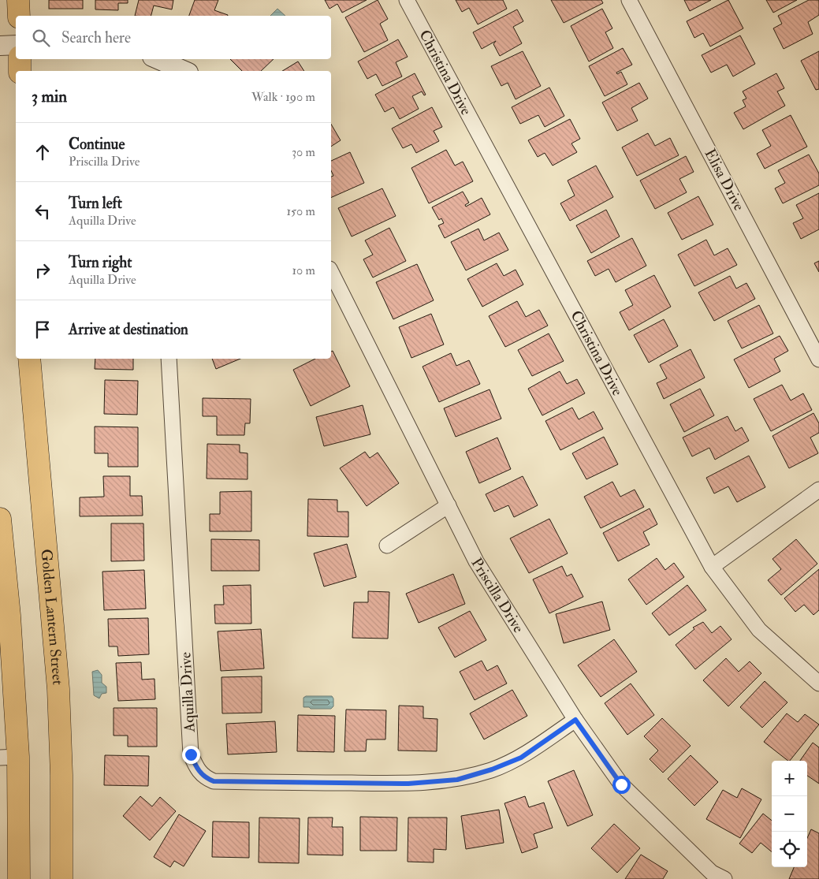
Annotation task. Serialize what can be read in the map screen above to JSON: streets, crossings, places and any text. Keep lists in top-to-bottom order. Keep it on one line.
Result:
{"streets":{"main road":["Golden Lantern Street"],"street":["Christina Drive","Elisa Drive","Priscilla Drive","Aquilla Drive"]},"crossings":[["Priscilla Drive","Aquilla Drive"]],"page":{"search":"Search here","heading":["3 min","Walk · 190 m"],"list":[["Continue","Priscilla Drive","30 m"],["Turn left","Aquilla Drive","150 m"],["Turn right","Aquilla Drive","10 m"],"Arrive at destination"],"map_buttons":["+","−"]}}
